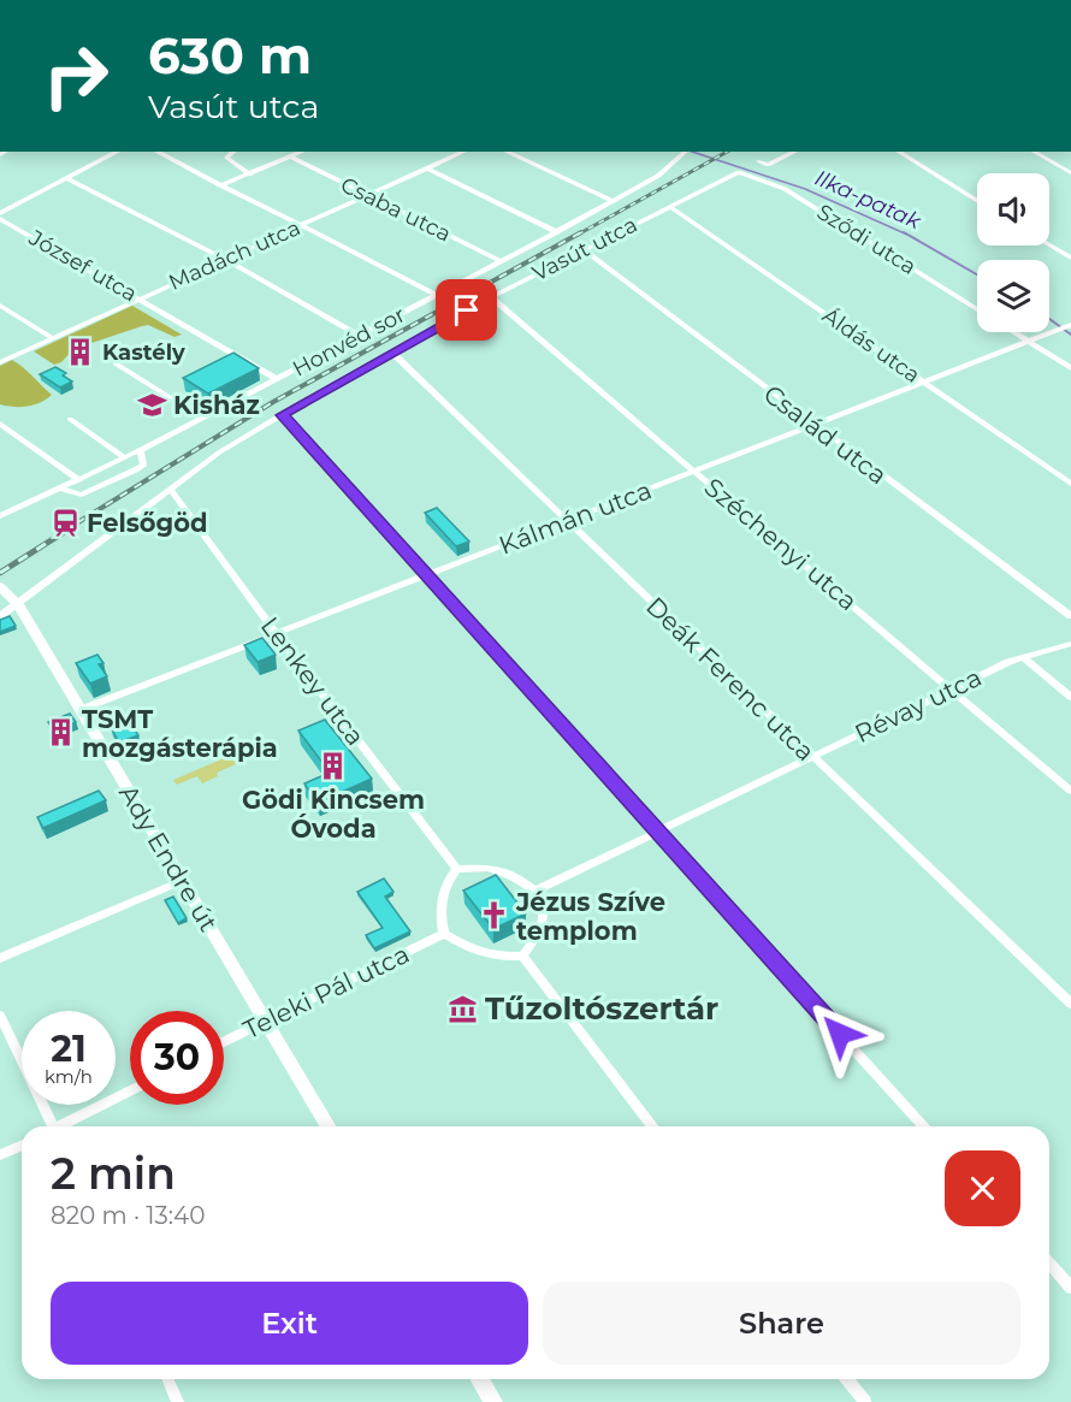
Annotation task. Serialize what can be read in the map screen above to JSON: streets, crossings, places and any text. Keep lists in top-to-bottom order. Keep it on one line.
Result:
{"streets":{"street":["Csaba utca","Sződi utca","Vasút utca","Madách utca","József utca","Honvéd sor","Áldás utca","Család utca","Kálmán utca","Széchenyi utca","Deák Ferenc utca","Lenkey utca","Révay utca","Ady Endre út","Teleki Pál utca"]},"crossings":[["Csaba utca","Madách utca"],["Csaba utca","Honvéd sor"],["Sződi utca","Vasút utca"],["Vasút utca","Áldás utca"],["Vasút utca","Család utca"],["Vasút utca","Széchenyi utca"],["Vasút utca","Deák Ferenc utca"],["Vasút utca","Lenkey utca"],["Vasút utca","Ady Endre út"],["Madách utca","József utca"],["József utca","Honvéd sor"],["Áldás utca","Kálmán utca"],["Család utca","Kálmán utca"],["Kálmán utca","Széchenyi utca"],["Kálmán utca","Deák Ferenc utca"],["Kálmán utca","Lenkey utca"],["Kálmán utca","Ady Endre út"],["Széchenyi utca","Révay utca"],["Deák Ferenc utca","Révay utca"],["Lenkey utca","Révay utca"],["Lenkey utca","Teleki Pál utca"],["Révay utca","Teleki Pál utca"],["Ady Endre út","Teleki Pál utca"]],"water":["Ilka-patak"],"places":{"building":["Kastély","TSMT mozgásterápia","Gödi Kincsem Óvoda"],"school or university":["Kisház"],"station":["Felsőgöd"],"church":["Jézus Szíve templom"],"museum":["Tűzoltószertár"]},"page":{"turn":["630 m","Vasút utca"],"speed":"21 km/h","limit":"30","heading":["2 min","820 m · 13:40"],"buttons":["Exit","Share"]}}
